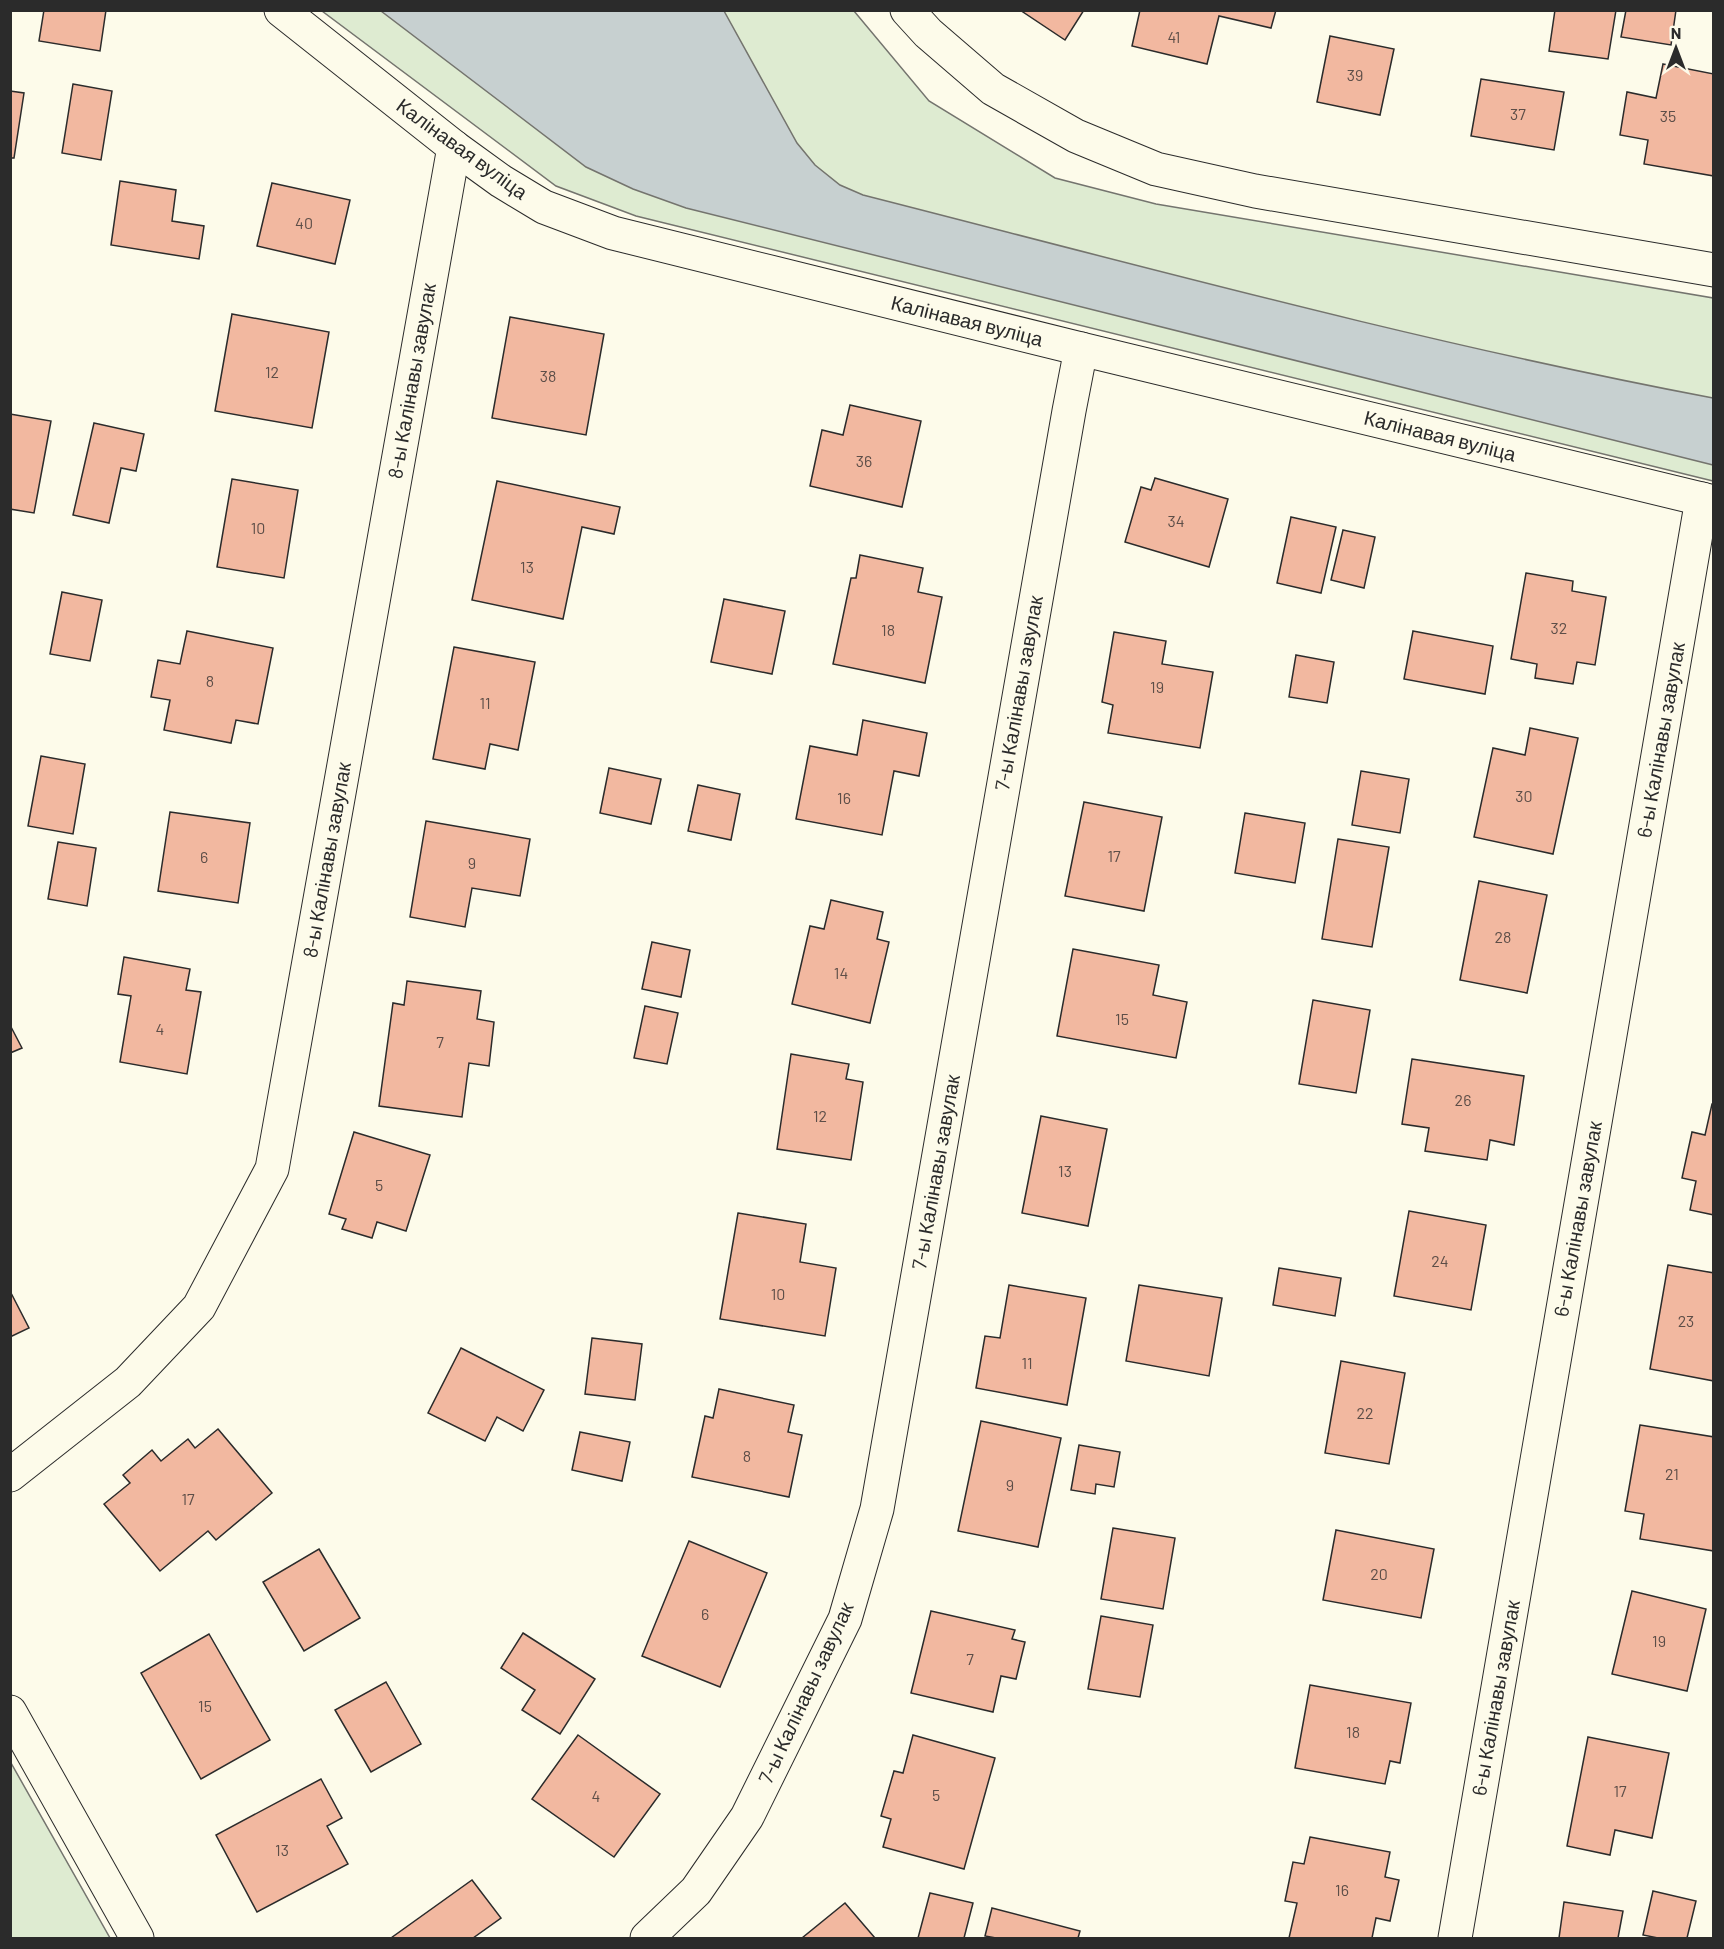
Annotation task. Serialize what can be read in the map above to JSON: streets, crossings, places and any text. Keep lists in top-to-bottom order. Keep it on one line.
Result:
{"streets":{"street":["Калінавая вуліца","8-ы Калінавы завулак","7-ы Калінавы завулак","6-ы Калінавы завулак"]},"crossings":[["Калінавая вуліца","8-ы Калінавы завулак"],["Калінавая вуліца","7-ы Калінавы завулак"],["Калінавая вуліца","6-ы Калінавы завулак"]],"house_numbers":["41","39","37","35","40","12","38","36","34","10","13","32","18","8","19","11","30","16","17","6","9","28","14","15","4","7","26","12","13","5","24","10","23","11","22","8","21","9","17","20","6","19","7","15","18","17","5","4","13","16"],"north":"top"}
